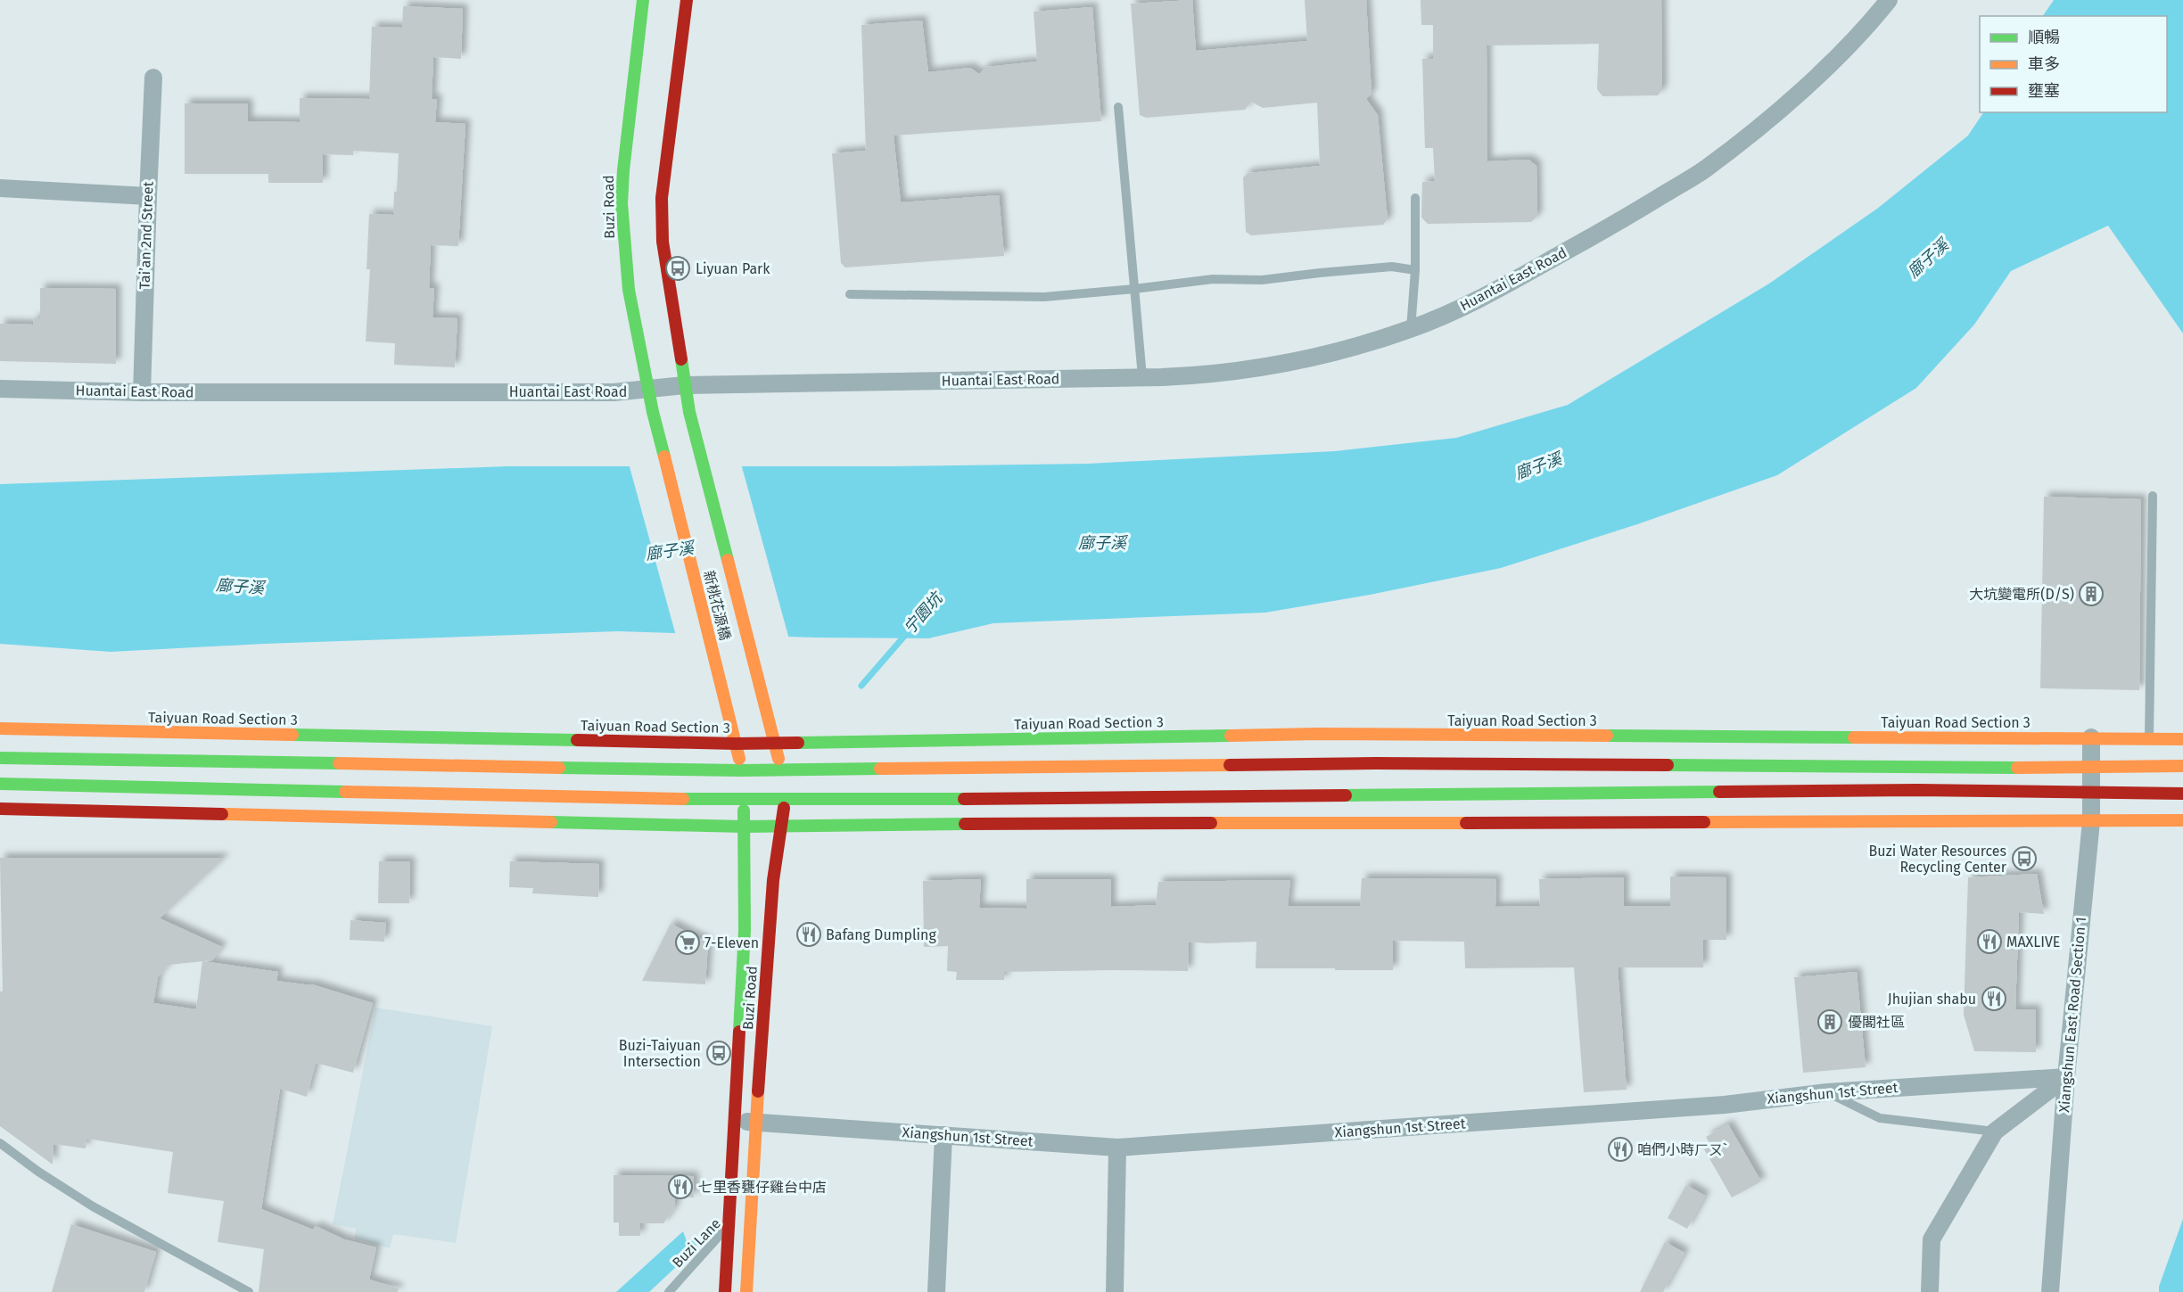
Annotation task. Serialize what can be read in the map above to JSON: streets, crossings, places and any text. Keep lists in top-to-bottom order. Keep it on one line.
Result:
{"streets":{"main road":["Buzi Road","新桃花源橋","Taiyuan Road Section 3"],"street":["Tai’an 2nd Street","Huantai East Road","Xiangshun East Road Section 1","Xiangshun 1st Street"],"lane":["Buzi Lane"]},"crossings":[["Buzi Road","Huantai East Road"],["Buzi Road","新桃花源橋"],["Buzi Road","Taiyuan Road Section 3"],["Buzi Road","Xiangshun 1st Street"],["Buzi Road","Buzi Lane"],["Tai’an 2nd Street","Huantai East Road"],["Huantai East Road","新桃花源橋"],["Taiyuan Road Section 3","Xiangshun East Road Section 1"],["Xiangshun East Road Section 1","Xiangshun 1st Street"]],"water":["廍子溪","宁園坑"],"places":{"bus stop":["Liyuan Park","Buzi Water Resources Recycling Center","Buzi-Taiyuan Intersection"],"building":["大坑變電所(D/S)","優閣社區"],"restaurant":["Bafang Dumpling","MAXLIVE","Jhujian shabu","咱們小時ㄏㄡˋ","七里香甕仔雞台中店"],"supermarket":["7-Eleven"]},"legend":["順暢","車多","壅塞"]}
